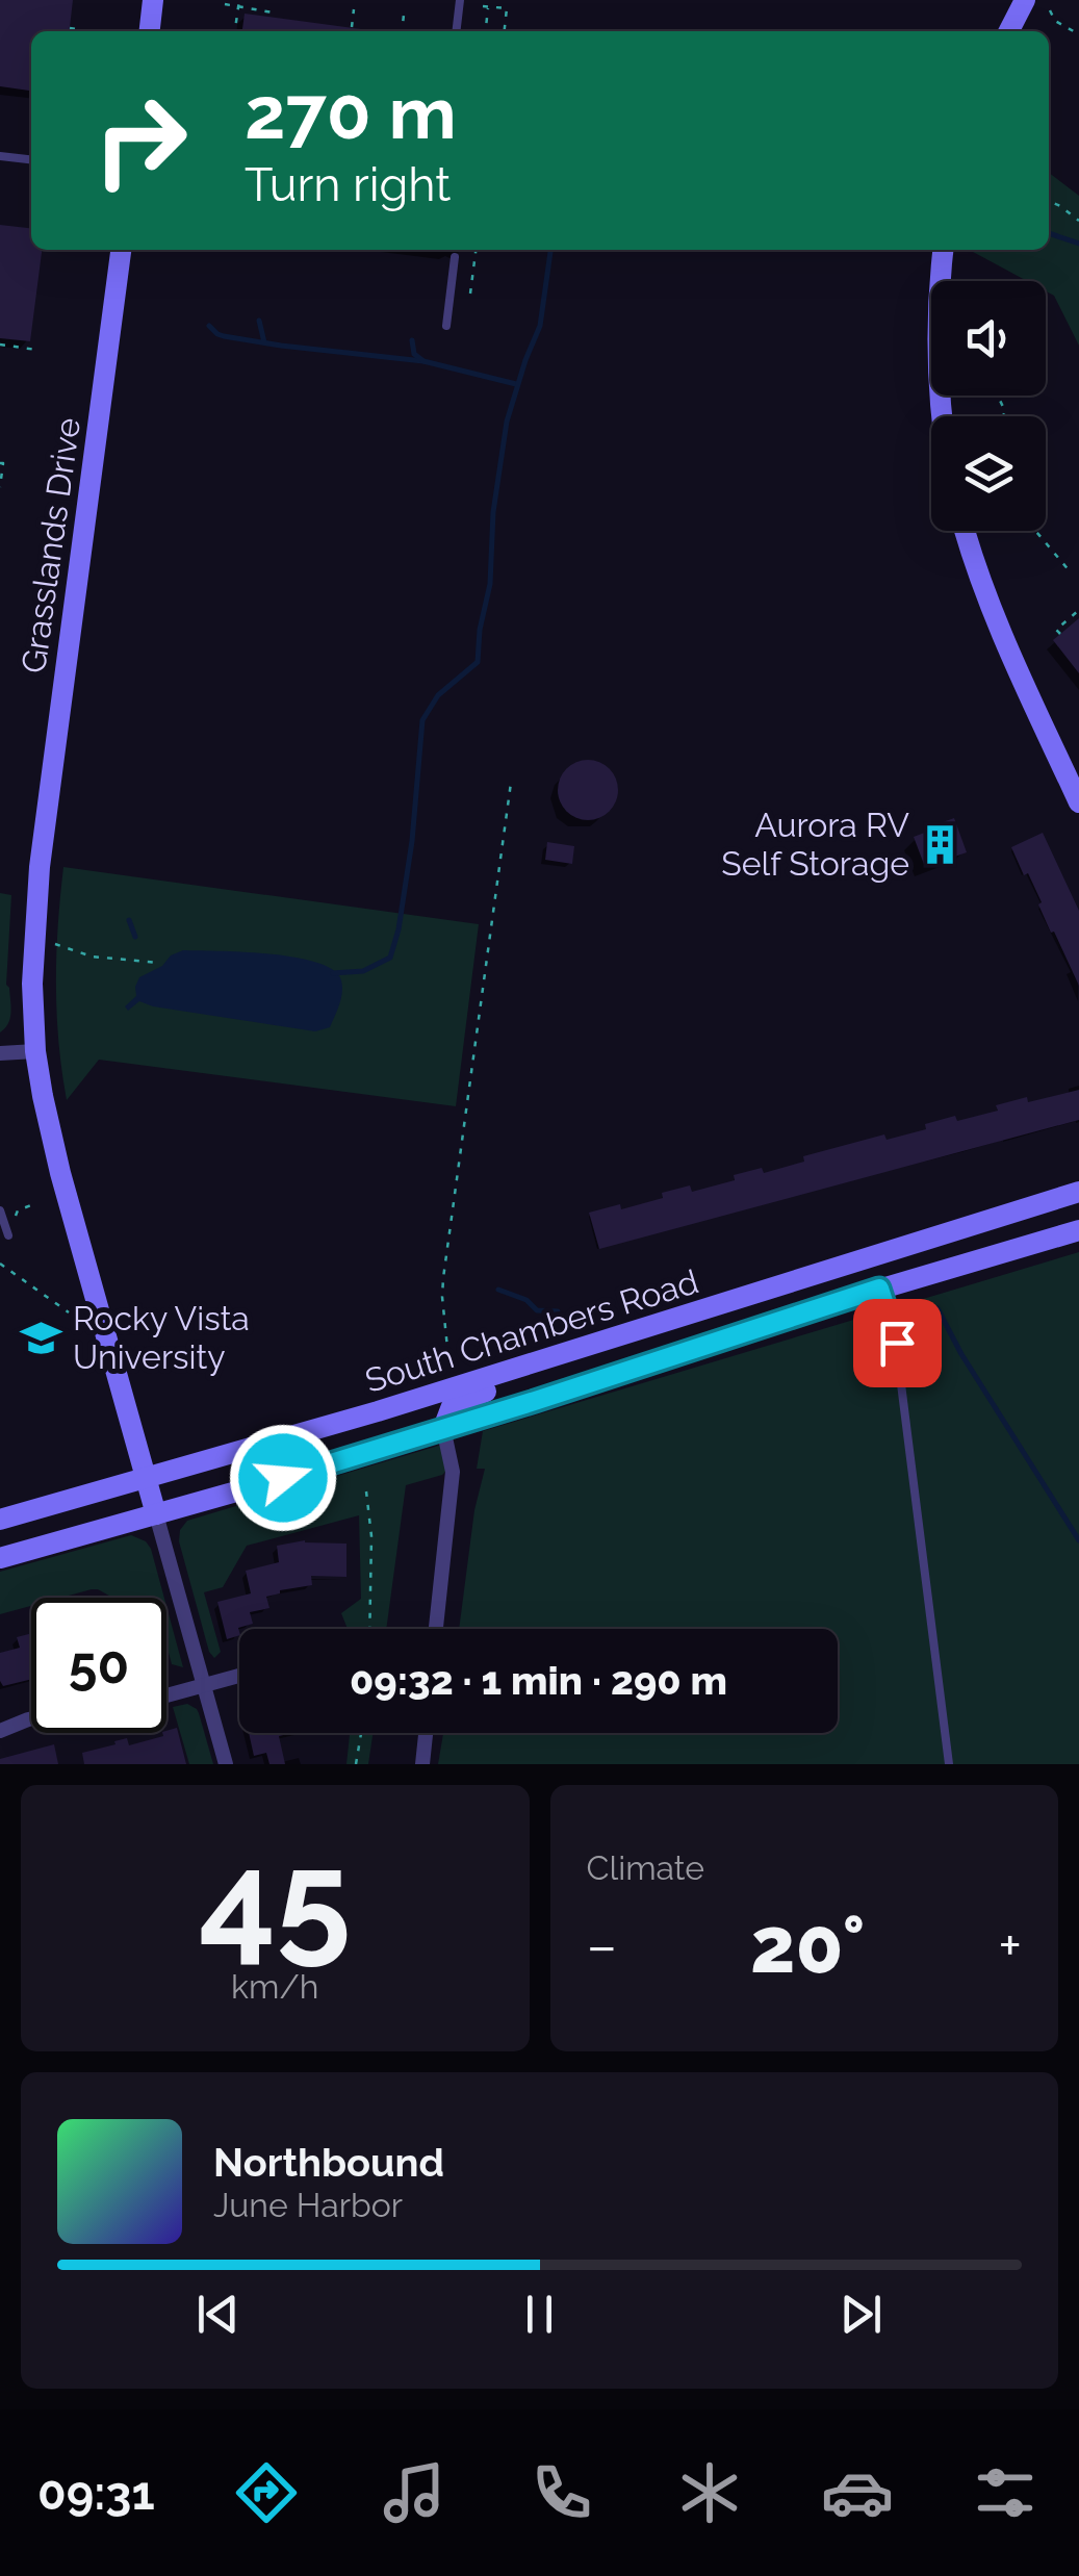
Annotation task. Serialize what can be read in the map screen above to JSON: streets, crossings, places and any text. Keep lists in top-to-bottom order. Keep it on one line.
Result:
{"streets":{"main road":["Grasslands Drive","South Chambers Road"]},"crossings":[["Grasslands Drive","South Chambers Road"]],"places":{"building":["Aurora RV Self Storage"],"school or university":["Rocky Vista University"]},"page":{"turn":["270 m","Turn right"],"limit":"50","trip":"09:32 · 1 min · 290 m","tile":[["45","km/h"],"Climate"],"heat":["−","20°","+"],"song":["Northbound","June Harbor"],"tabs":"09:31"}}
